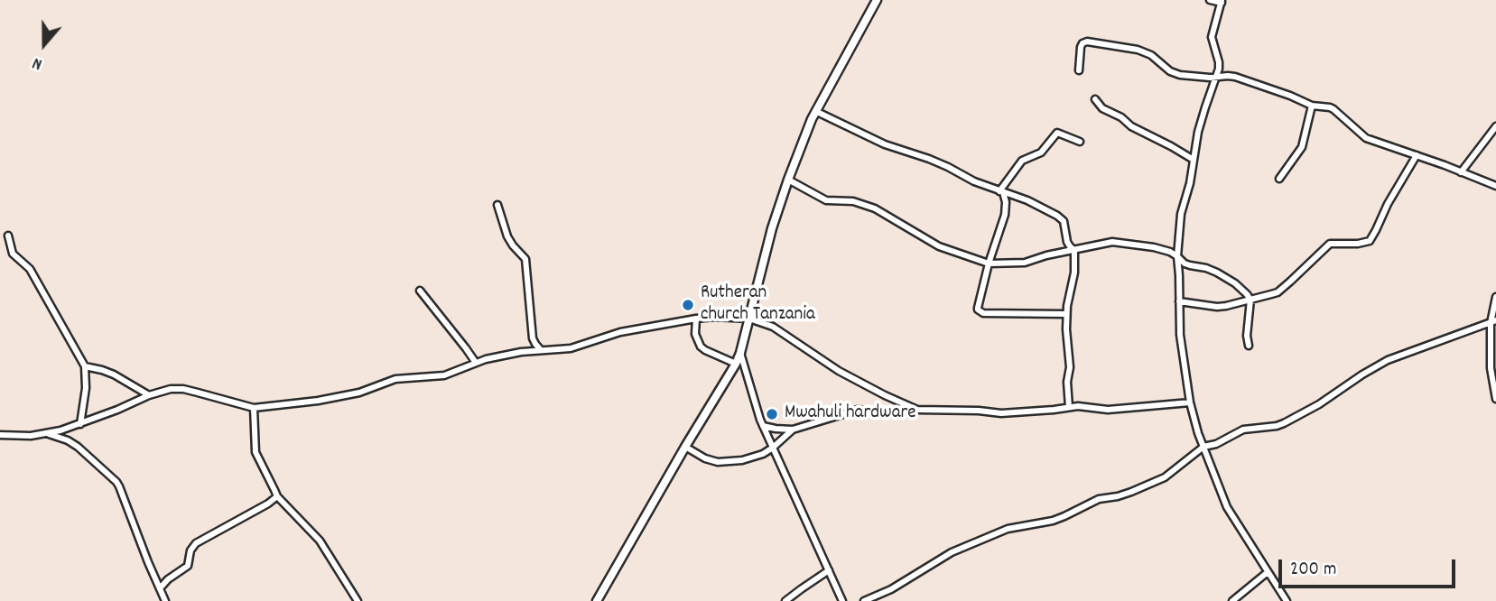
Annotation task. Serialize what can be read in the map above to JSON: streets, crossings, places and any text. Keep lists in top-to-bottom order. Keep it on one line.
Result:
{"places":["Rutheran church Tanzania","Mwahuli hardware"],"scale_bar":"200 m","north":"bottom"}
